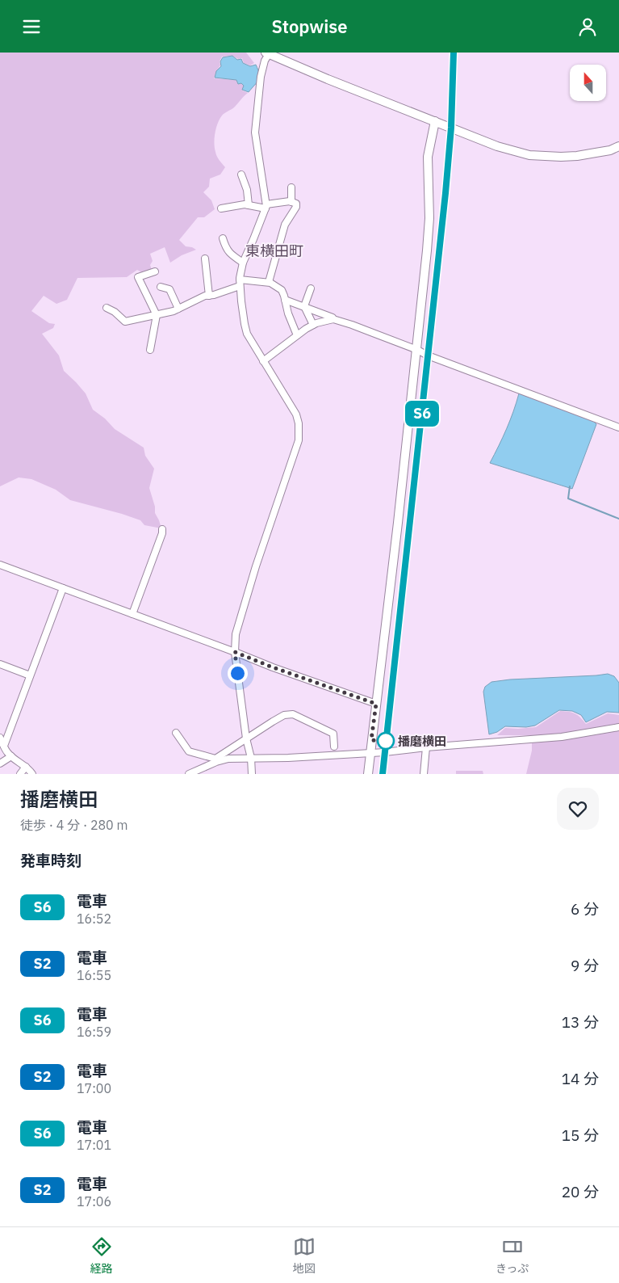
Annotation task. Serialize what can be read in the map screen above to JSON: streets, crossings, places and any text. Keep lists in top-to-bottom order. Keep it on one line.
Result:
{"districts":["東横田町"],"places":["播磨横田"],"north":"top","page":{"header":"Stopwise","on_map":"S6","heading":[["播磨横田","徒歩 · 4 分 · 280 m"],"発車時刻"],"list":[{"mark":"S6","name":"電車","note":"16:52","value":"6 分"},{"mark":"S2","name":"電車","note":"16:55","value":"9 分"},{"mark":"S6","name":"電車","note":"16:59","value":"13 分"},{"mark":"S2","name":"電車","note":"17:00","value":"14 分"},{"mark":"S6","name":"電車","note":"17:01","value":"15 分"},{"mark":"S2","name":"電車","note":"17:06","value":"20 分"}],"tabs":["経路","地図","きっぷ"]}}
